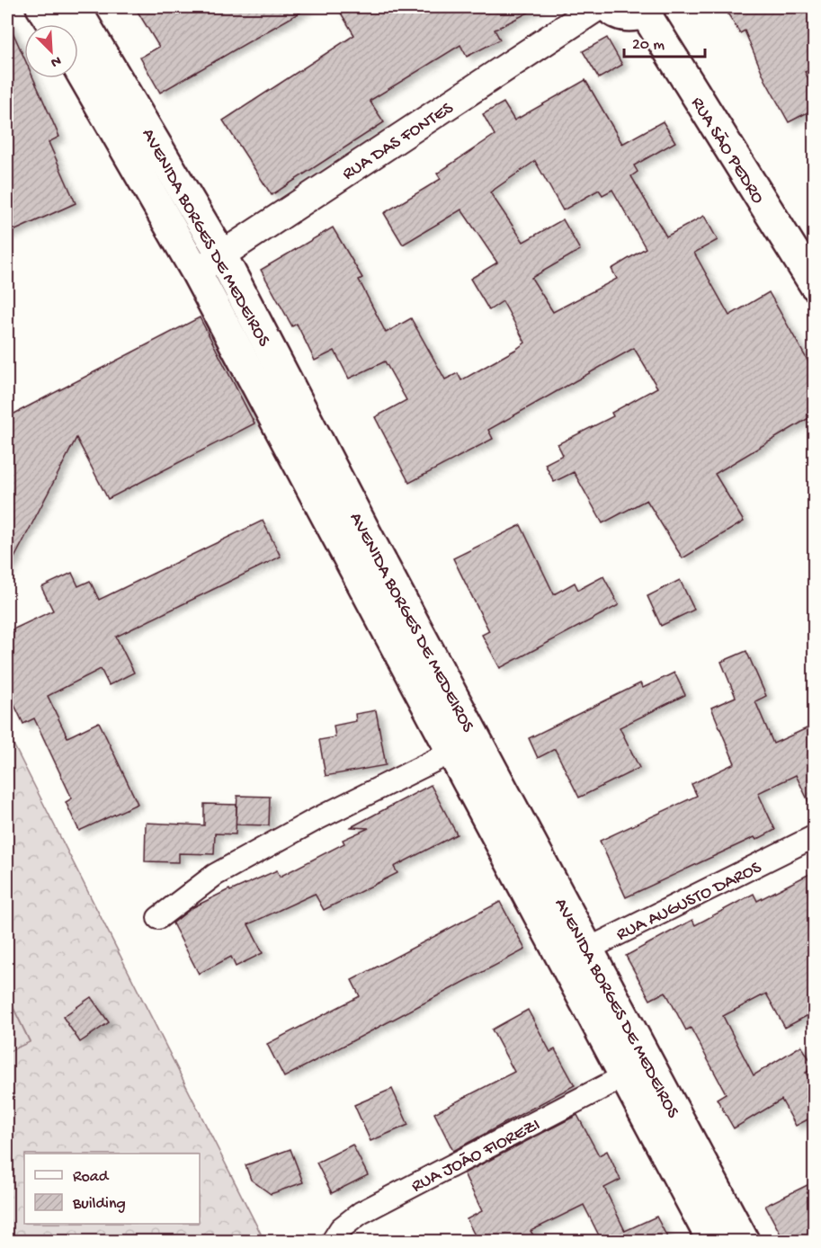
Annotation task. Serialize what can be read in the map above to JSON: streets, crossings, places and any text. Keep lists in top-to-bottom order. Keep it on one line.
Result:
{"streets":{"main road":["RUA SÃO PEDRO","AVENIDA BORGES DE MEDEIROS"],"street":["RUA DAS FONTES","RUA AUGUSTO DAROS","RUA JOÃO FIOREZI"]},"crossings":[["RUA DAS FONTES","AVENIDA BORGES DE MEDEIROS"],["AVENIDA BORGES DE MEDEIROS","RUA AUGUSTO DAROS"],["AVENIDA BORGES DE MEDEIROS","RUA JOÃO FIOREZI"]],"legend":["Road","Building"],"scale_bar":"20 m","north":"bottom right"}
